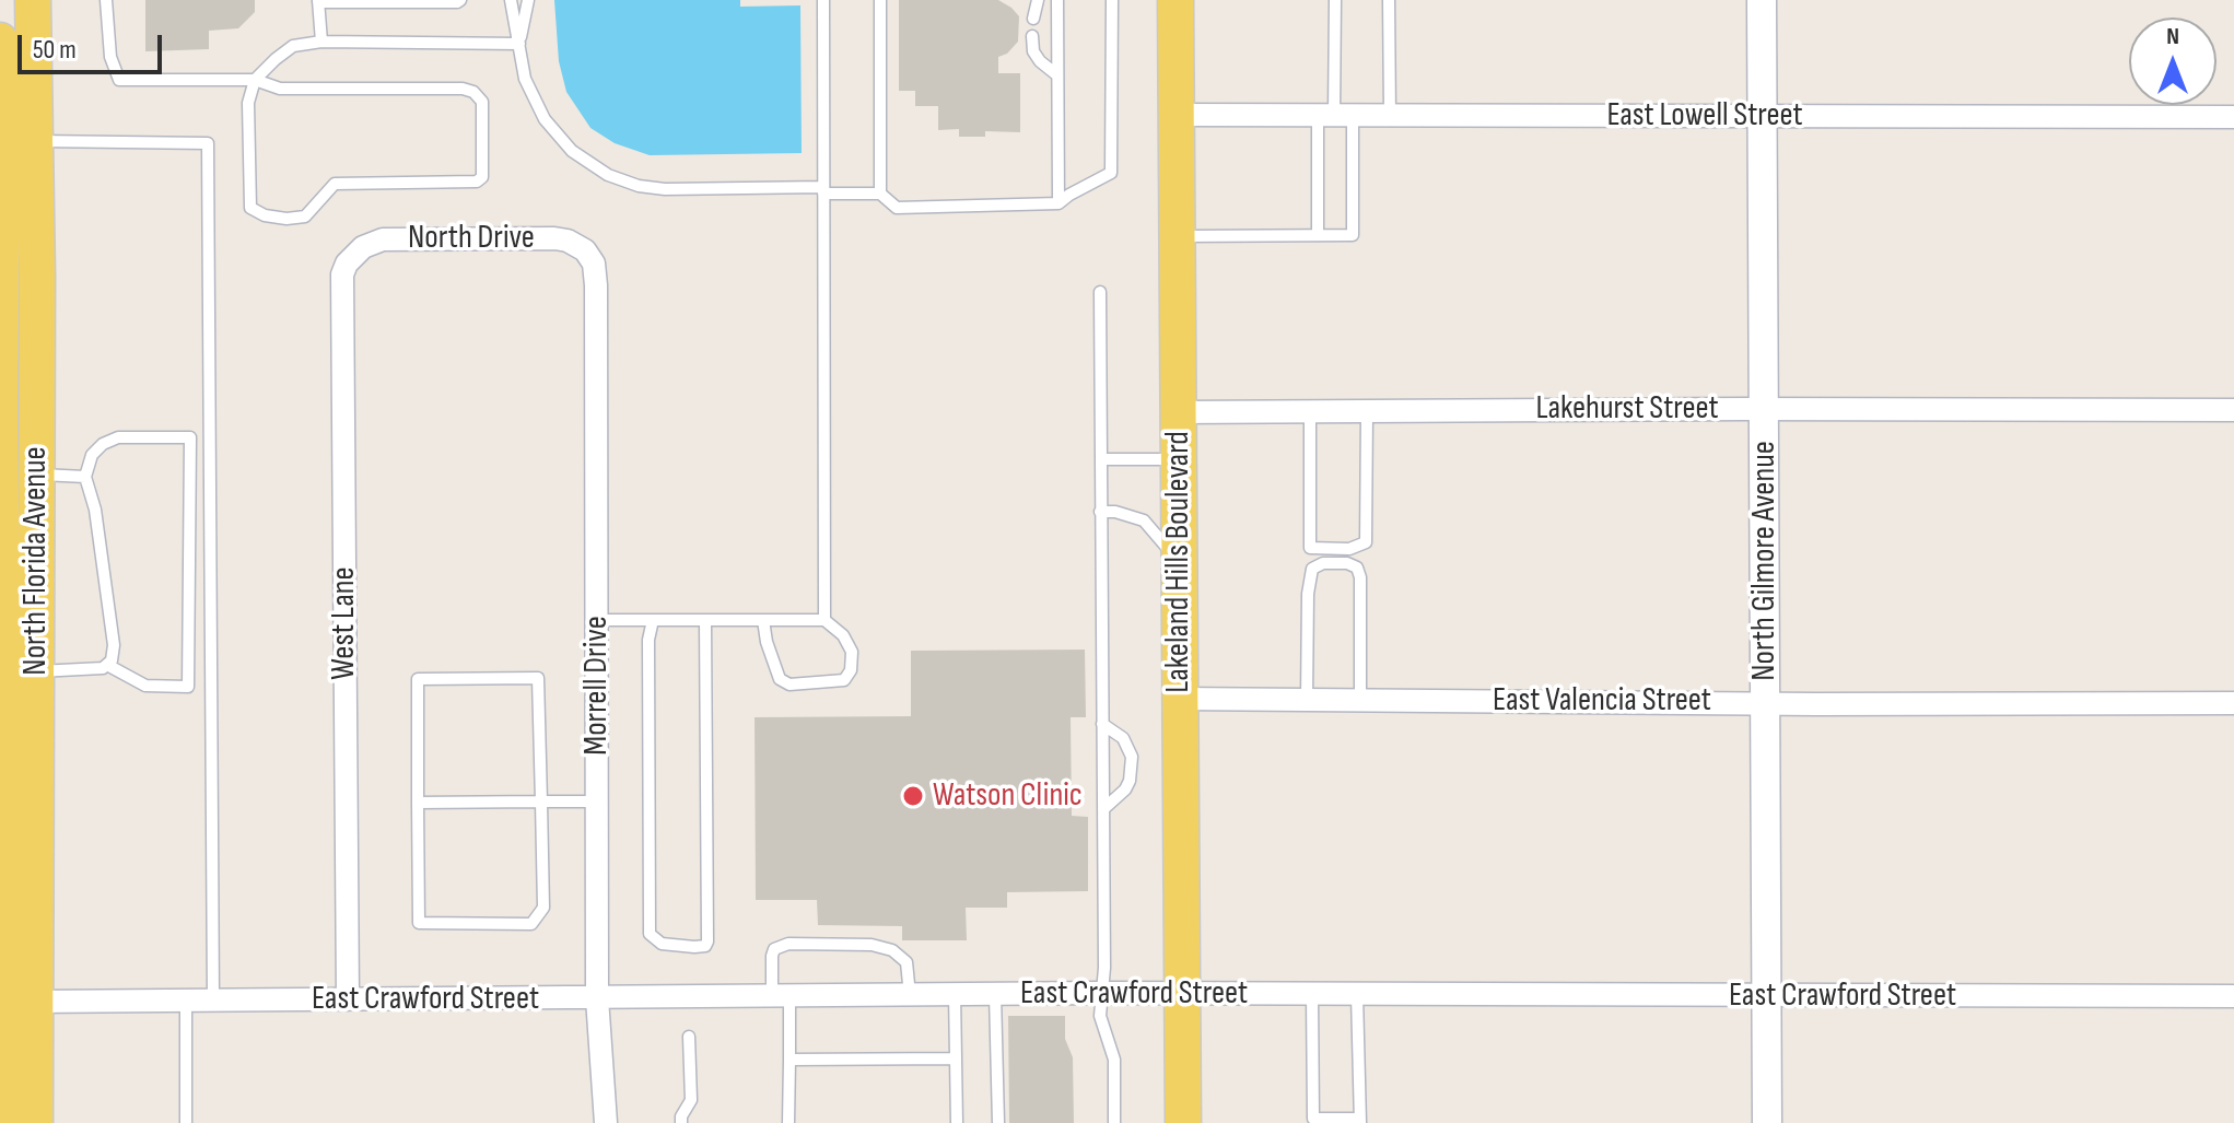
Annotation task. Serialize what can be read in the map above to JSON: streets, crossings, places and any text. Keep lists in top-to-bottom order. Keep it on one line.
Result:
{"streets":{"main road":["North Florida Avenue","Lakeland Hills Boulevard"],"street":["East Lowell Street","North Drive","Lakehurst Street","North Gilmore Avenue","West Lane","Morrell Drive","East Valencia Street","East Crawford Street"]},"crossings":[["East Lowell Street","North Gilmore Avenue"],["East Lowell Street","Lakeland Hills Boulevard"],["North Drive","West Lane"],["North Drive","Morrell Drive"],["Lakehurst Street","North Gilmore Avenue"],["Lakehurst Street","Lakeland Hills Boulevard"],["North Florida Avenue","East Crawford Street"],["North Gilmore Avenue","East Valencia Street"],["North Gilmore Avenue","East Crawford Street"],["Lakeland Hills Boulevard","East Valencia Street"],["Lakeland Hills Boulevard","East Crawford Street"],["West Lane","East Crawford Street"],["Morrell Drive","East Crawford Street"]],"places":["Watson Clinic"],"scale_bar":"50 m","north":"top"}
